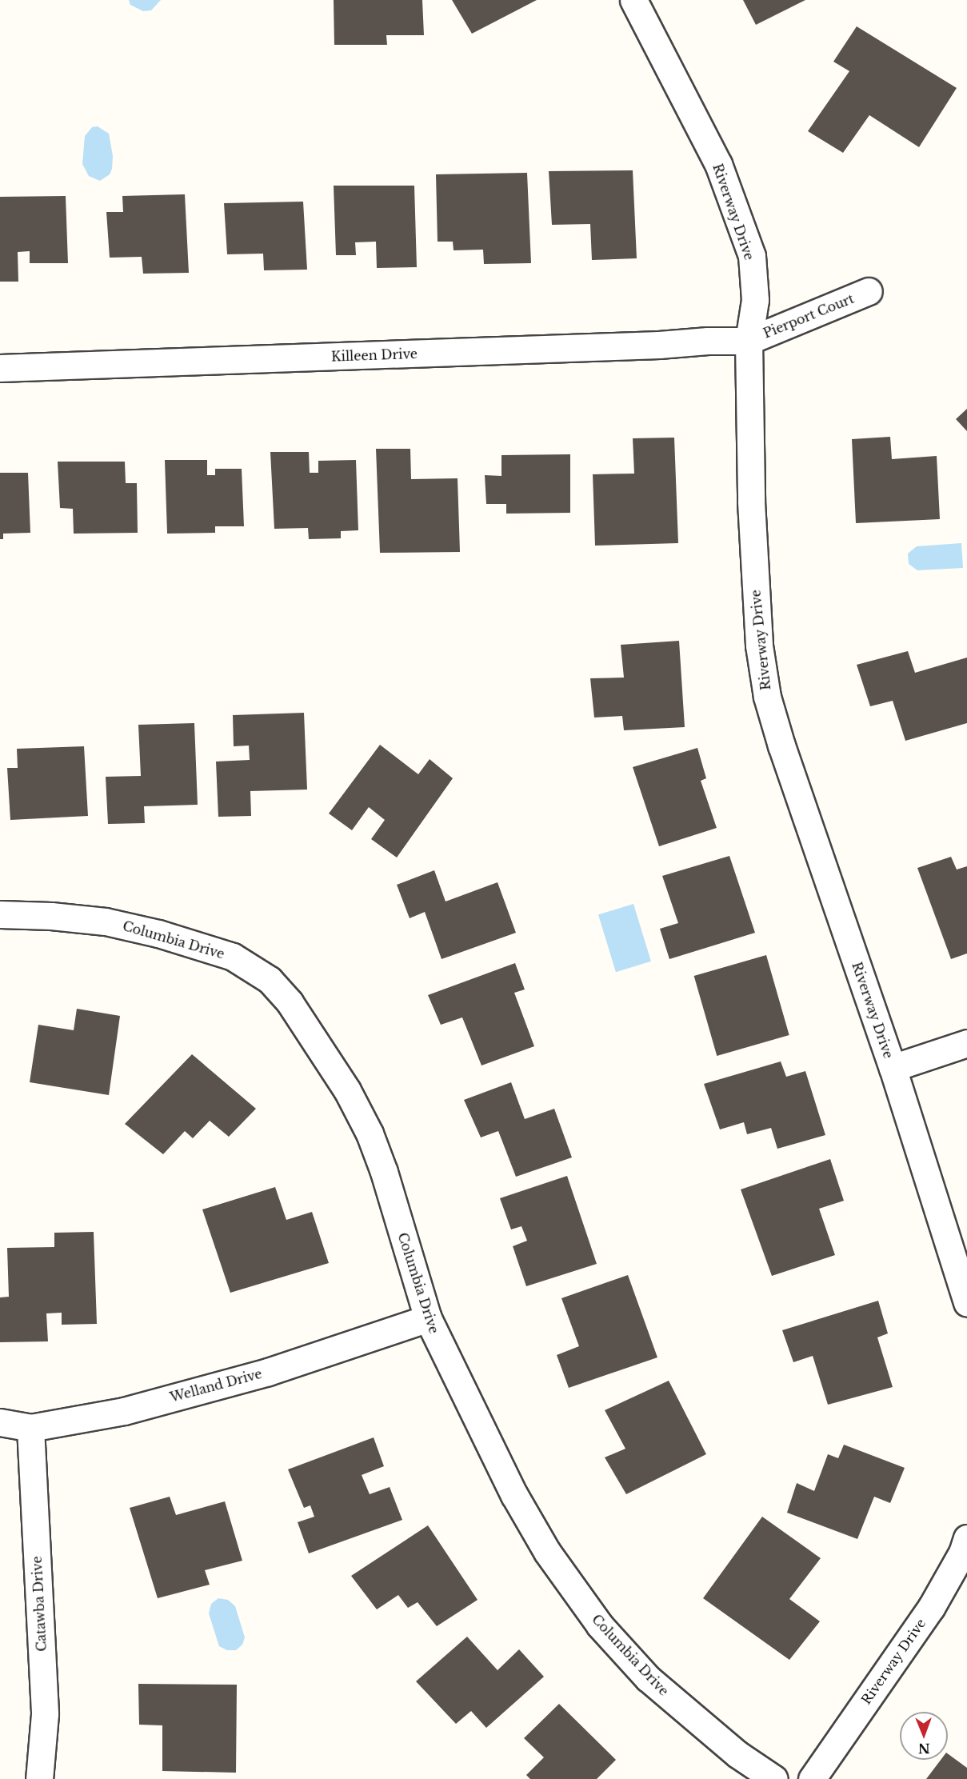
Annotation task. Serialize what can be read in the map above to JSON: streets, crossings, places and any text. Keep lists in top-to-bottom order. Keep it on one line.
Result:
{"streets":{"street":["Riverway Drive","Pierport Court","Killeen Drive","Columbia Drive","Welland Drive","Catawba Drive"]},"crossings":[["Riverway Drive","Pierport Court"],["Riverway Drive","Killeen Drive"],["Pierport Court","Killeen Drive"],["Columbia Drive","Welland Drive"],["Welland Drive","Catawba Drive"]],"north":"bottom"}
